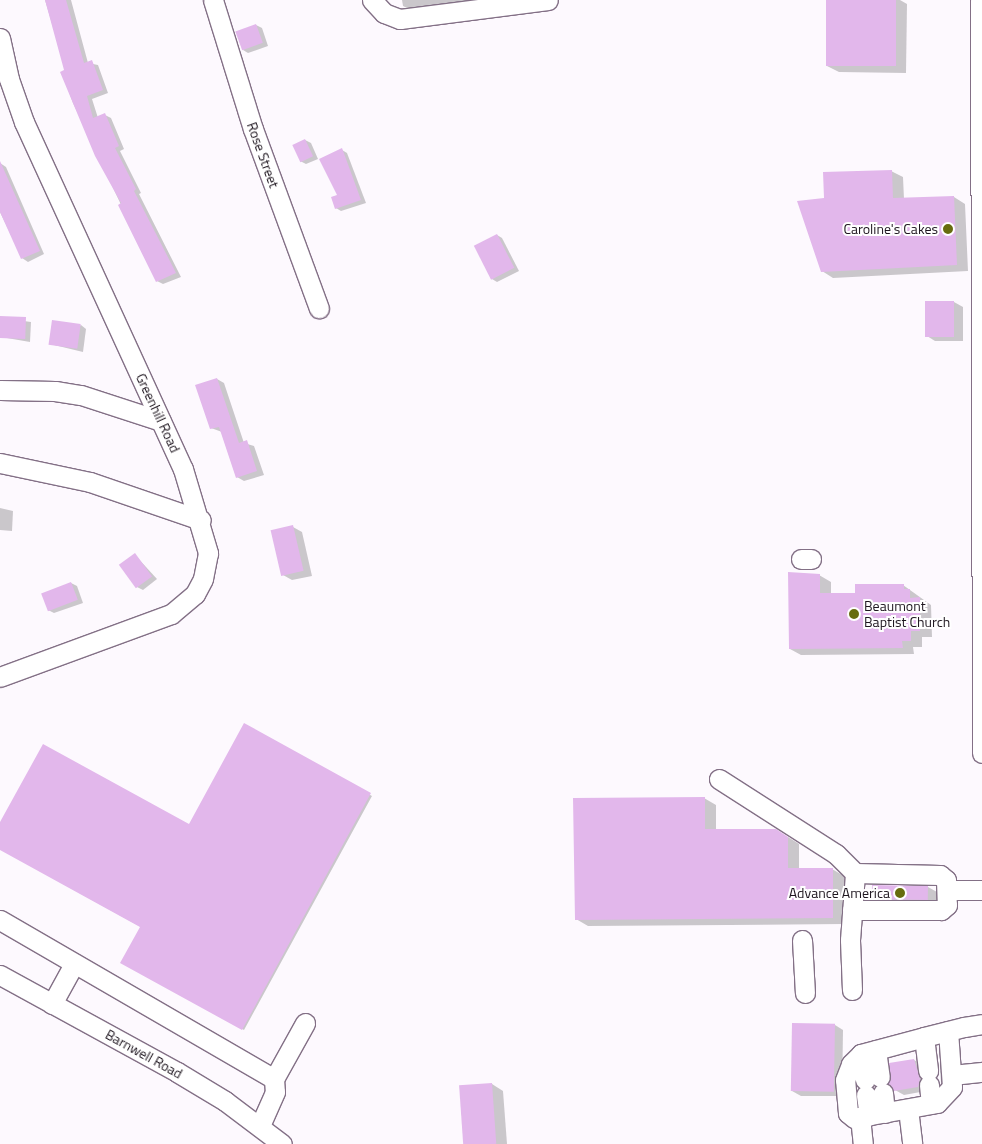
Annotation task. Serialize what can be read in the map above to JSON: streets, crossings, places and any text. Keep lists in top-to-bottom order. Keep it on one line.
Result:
{"streets":{"street":["Rose Street","Greenhill Road","Barnwell Road"]},"places":["Caroline's Cakes","Beaumont Baptist Church","Advance America"]}
